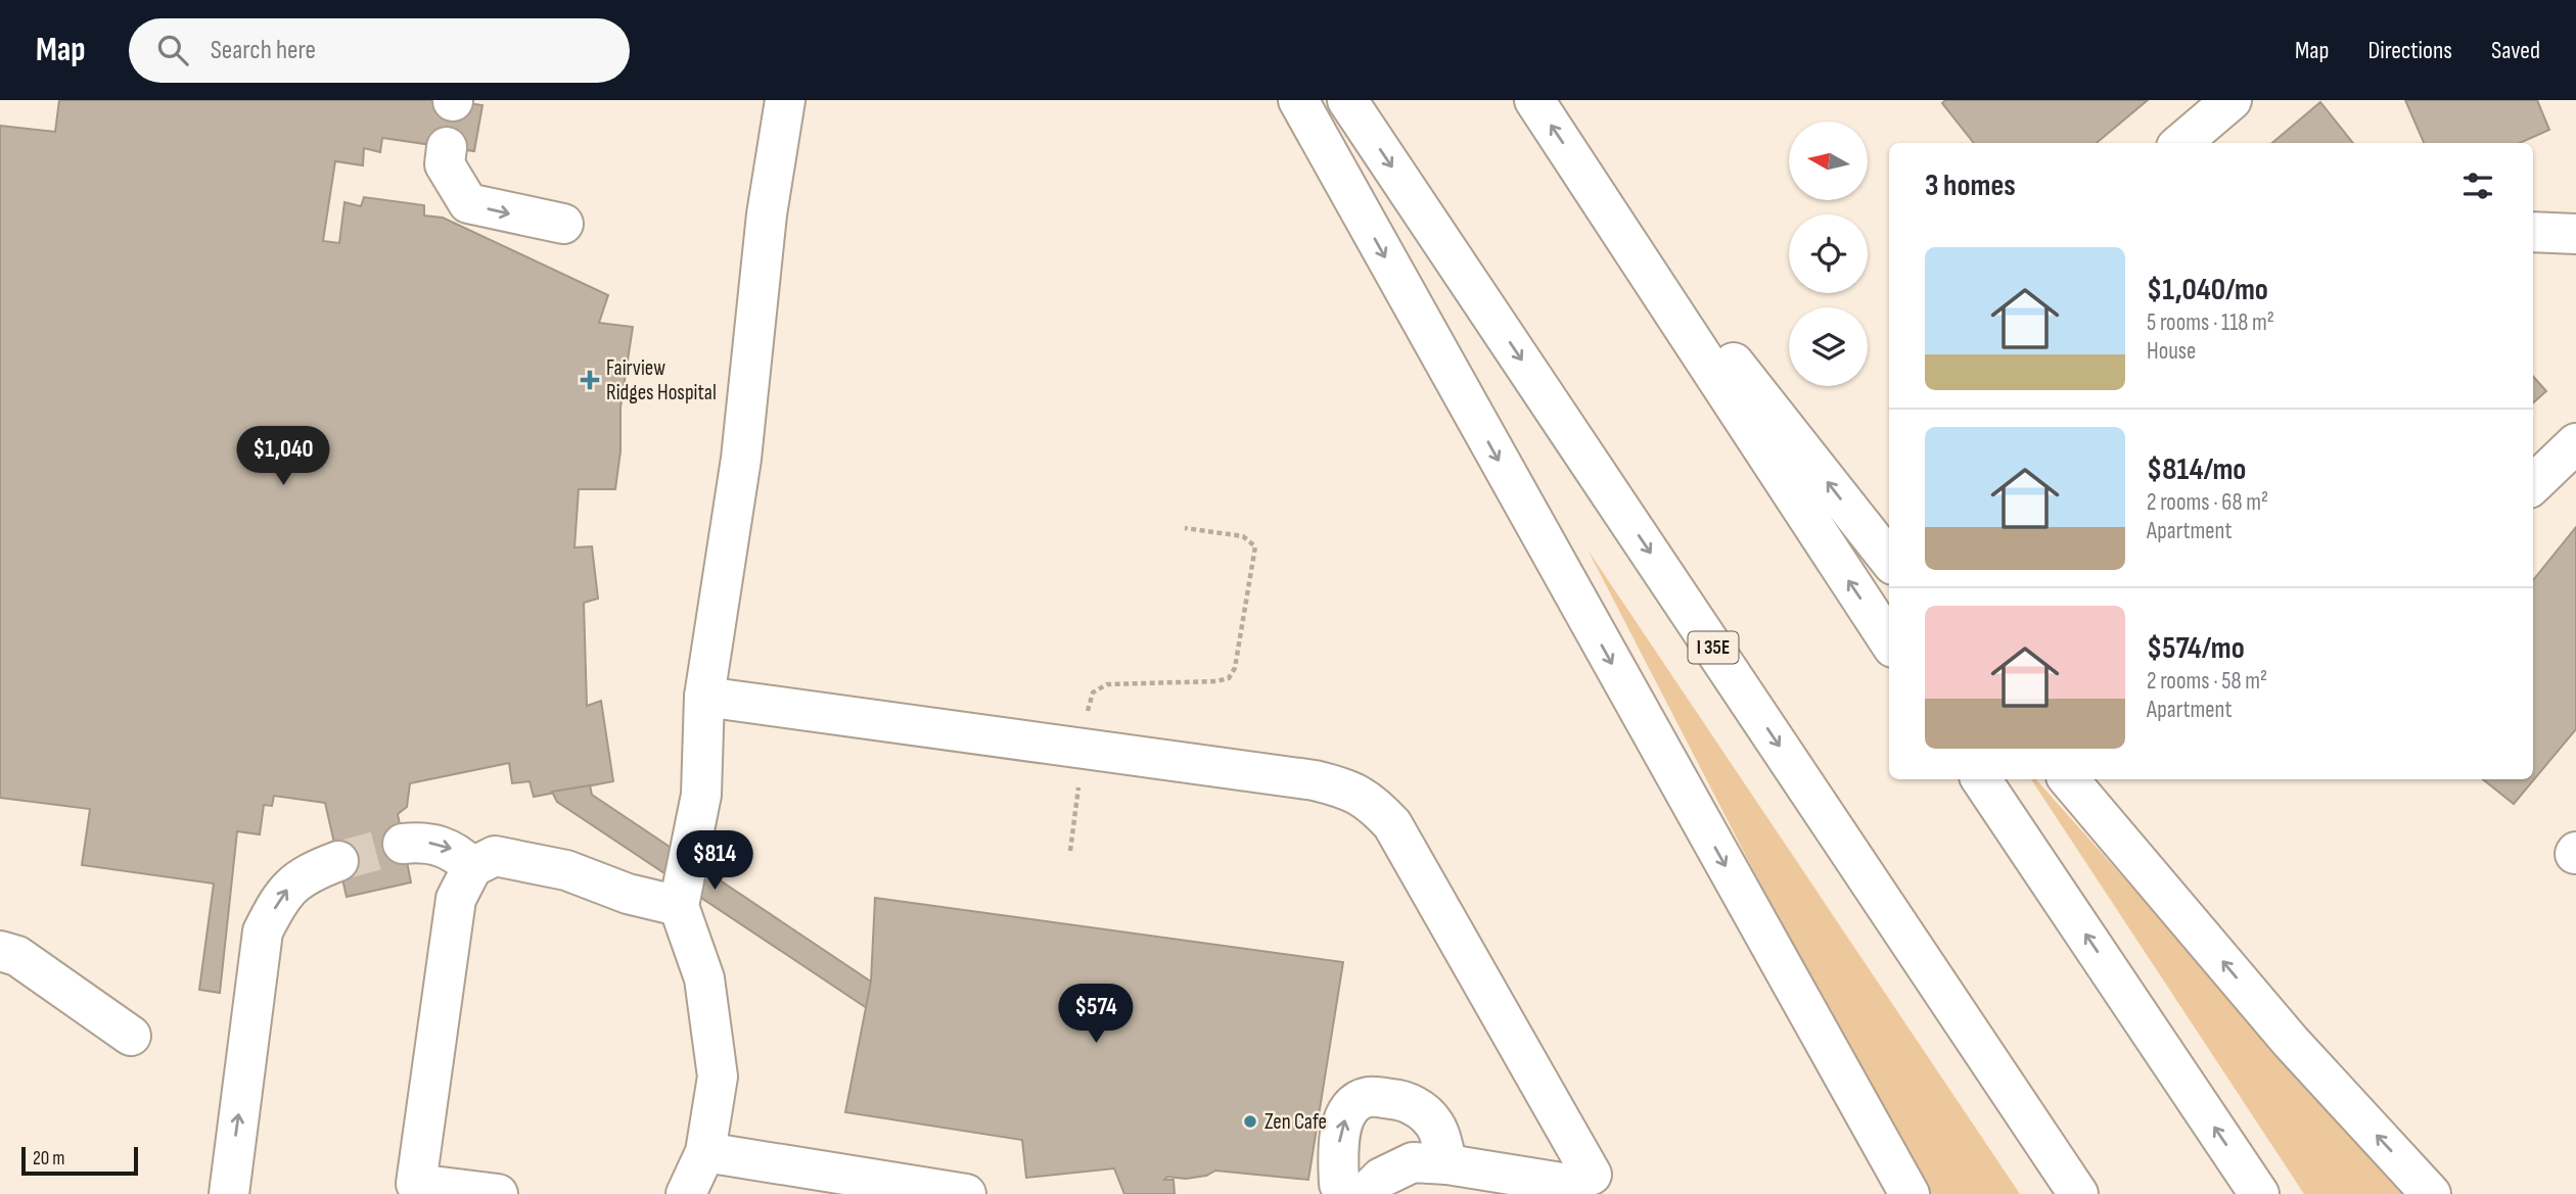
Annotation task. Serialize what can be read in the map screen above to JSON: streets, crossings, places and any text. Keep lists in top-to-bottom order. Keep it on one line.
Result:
{"streets":{"main road":["I 35E"]},"places":{"health":["Fairview Ridges Hospital"],"other":["Zen Cafe"]},"scale_bar":"20 m","north":"left","page":{"header":"Map","search":"Search here","nav":["Map","Directions","Saved"],"heading":"3 homes","list":[{"name":"$1,040/mo","note":"5 rooms · 118 m² · House"},{"name":"$814/mo","note":"2 rooms · 68 m² · Apartment"},{"name":"$574/mo","note":"2 rooms · 58 m² · Apartment"}],"price":["$1,040","$814","$574"],"scale":"20 m"}}
